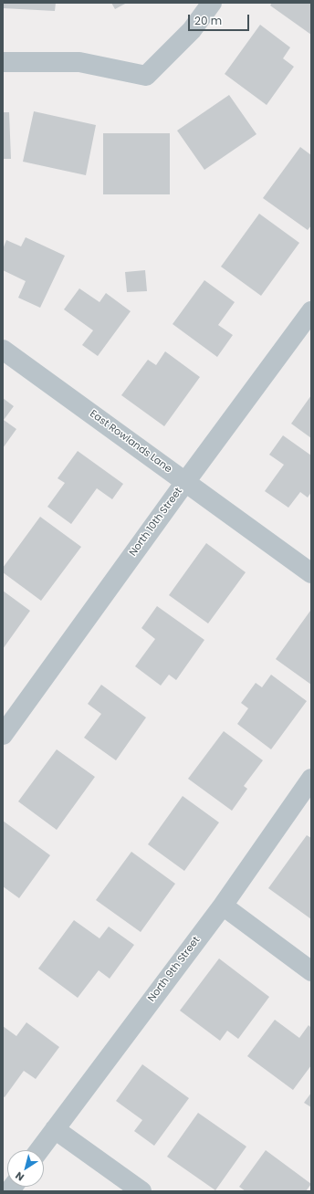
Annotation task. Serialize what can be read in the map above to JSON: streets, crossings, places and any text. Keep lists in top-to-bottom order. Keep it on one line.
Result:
{"streets":{"street":["East Rowlands Lane","North 10th Street","North 9th Street"]},"crossings":[["East Rowlands Lane","North 10th Street"]],"scale_bar":"20 m","north":"bottom left"}
